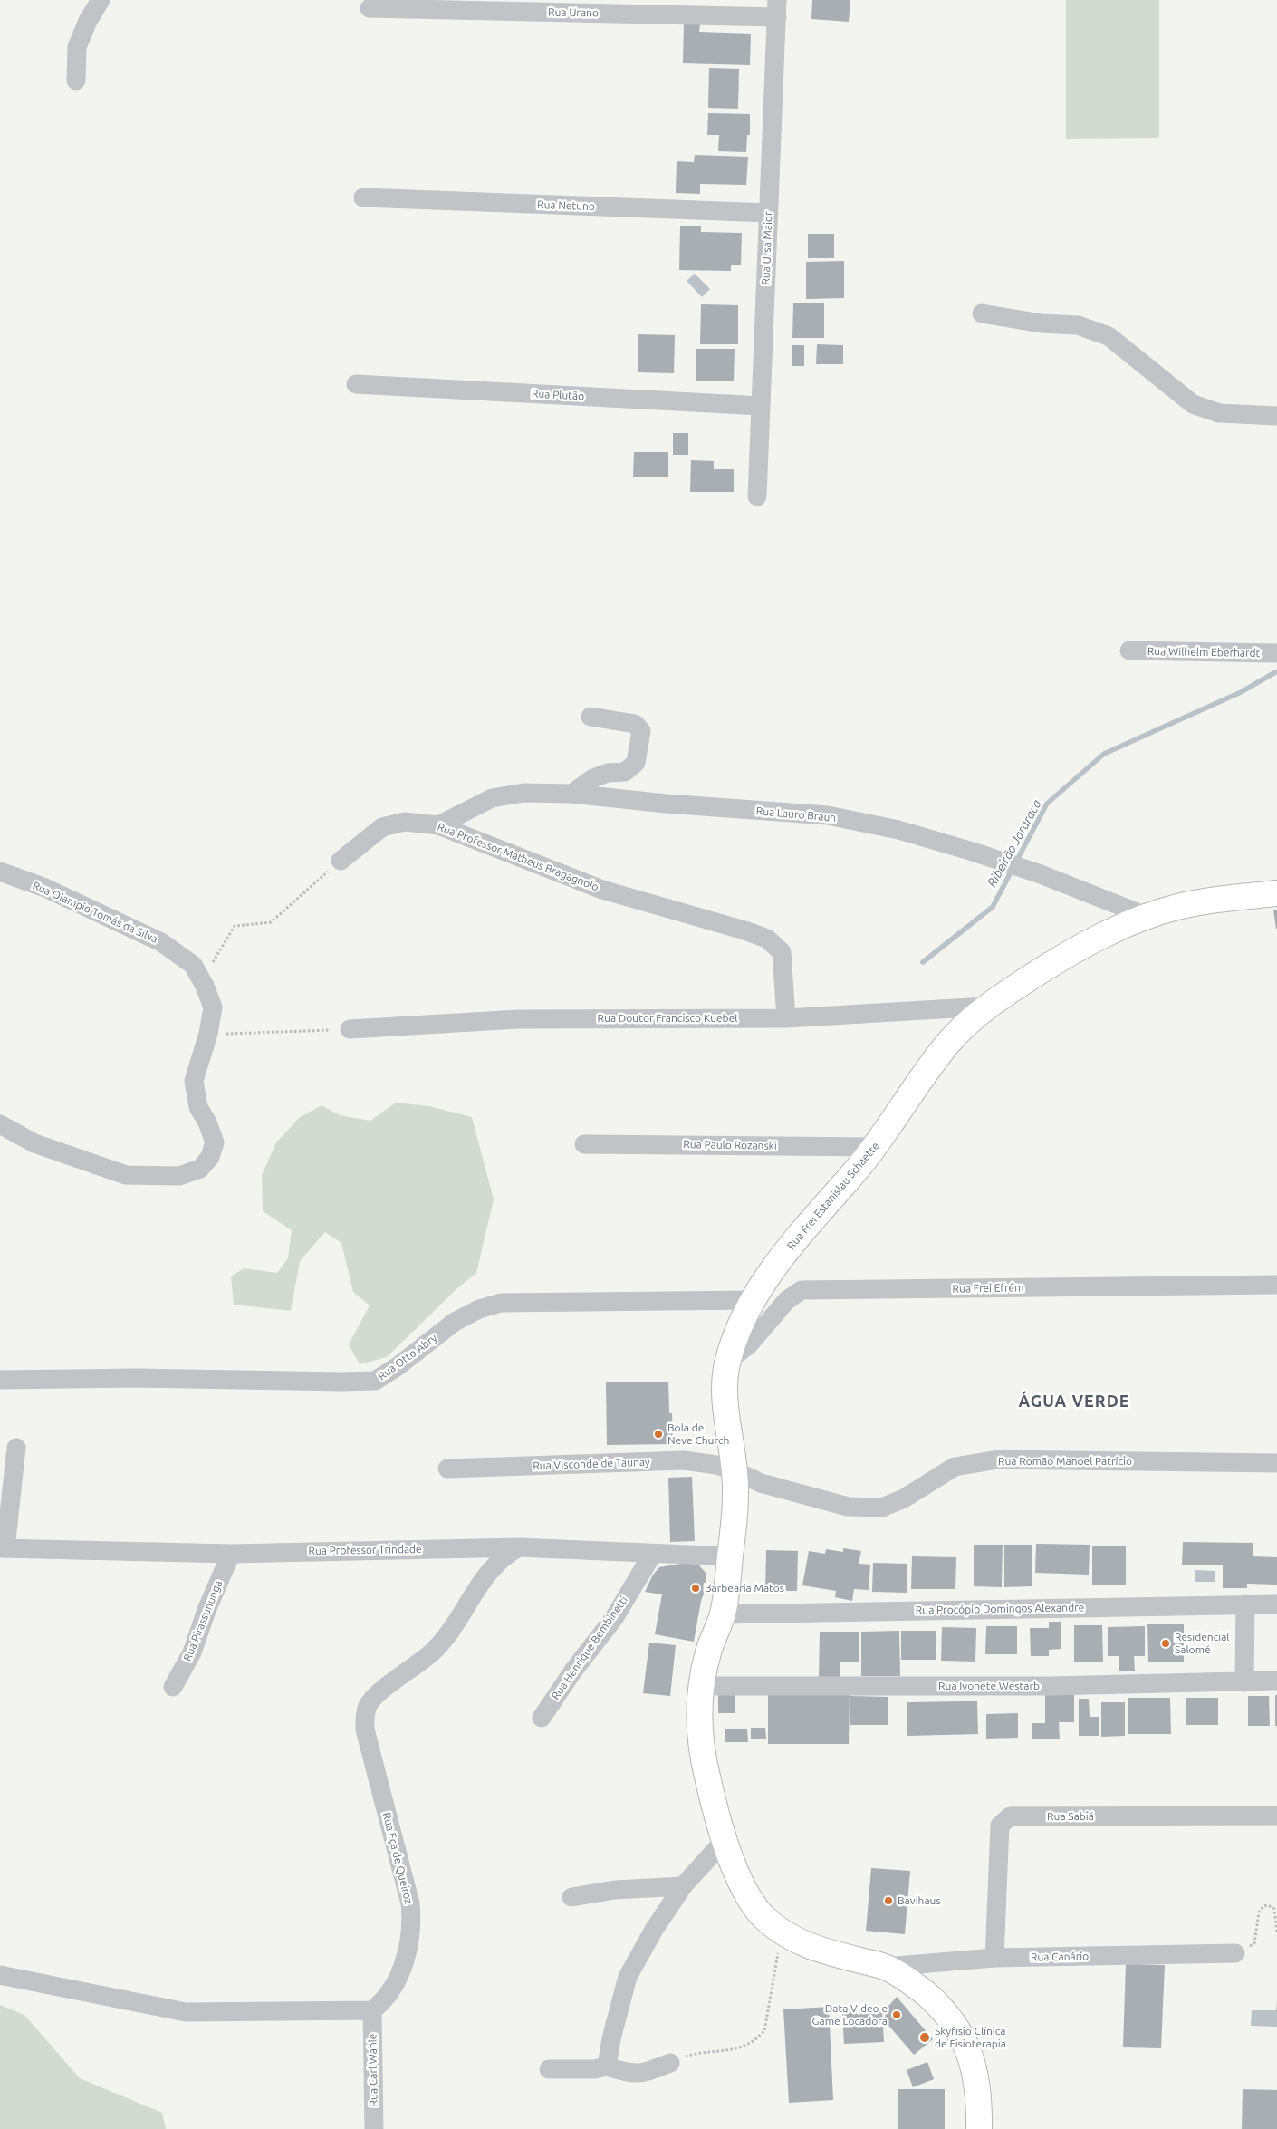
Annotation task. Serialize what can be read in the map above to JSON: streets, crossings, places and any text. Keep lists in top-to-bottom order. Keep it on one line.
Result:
{"streets":{"main road":["Rua Frei Estanislau Schaette"],"street":["Rua Urano","Rua Netuno","Rua Ursa Maior","Rua Plutão","Rua Wilhelm Eberhardt","Rua Lauro Braun","Rua Professor Matheus Bragagnolo","Rua Olampio Tomás da Silva","Rua Doutor Francisco Kuebel","Rua Paulo Rozanski","Rua Frei Efrém","Rua Otto Abry","Rua Romão Manoel Patrício","Rua Visconde de Taunay","Rua Professor Trindade","Rua Procópio Domingos Alexandre","Rua Pirassununga","Rua Henrique Bembinetti","Rua Ivonete Westarb","Rua Sabiá","Rua Eça de Queiroz","Rua Canário","Rua Carl Wahle"]},"crossings":[["Rua Urano","Rua Ursa Maior"],["Rua Netuno","Rua Ursa Maior"],["Rua Ursa Maior","Rua Plutão"],["Rua Lauro Braun","Rua Professor Matheus Bragagnolo"],["Rua Lauro Braun","Rua Frei Estanislau Schaette"],["Rua Professor Matheus Bragagnolo","Rua Doutor Francisco Kuebel"],["Rua Doutor Francisco Kuebel","Rua Frei Estanislau Schaette"],["Rua Paulo Rozanski","Rua Frei Estanislau Schaette"],["Rua Frei Estanislau Schaette","Rua Frei Efrém"],["Rua Frei Estanislau Schaette","Rua Otto Abry"],["Rua Frei Estanislau Schaette","Rua Romão Manoel Patrício"],["Rua Frei Estanislau Schaette","Rua Visconde de Taunay"],["Rua Frei Estanislau Schaette","Rua Professor Trindade"],["Rua Frei Estanislau Schaette","Rua Procópio Domingos Alexandre"],["Rua Frei Estanislau Schaette","Rua Ivonete Westarb"],["Rua Frei Estanislau Schaette","Rua Canário"],["Rua Romão Manoel Patrício","Rua Visconde de Taunay"],["Rua Professor Trindade","Rua Pirassununga"],["Rua Professor Trindade","Rua Henrique Bembinetti"],["Rua Professor Trindade","Rua Eça de Queiroz"],["Rua Sabiá","Rua Canário"],["Rua Eça de Queiroz","Rua Carl Wahle"]],"districts":["ÁGUA VERDE"],"water":["Ribeirão Jararaca"],"places":["Bola de Neve Church","Barbearia Matos","Residencial Salomé","Bavihaus","Data Video e Game Locadora","Skyfisio Clínica de Fisioterapia"]}
